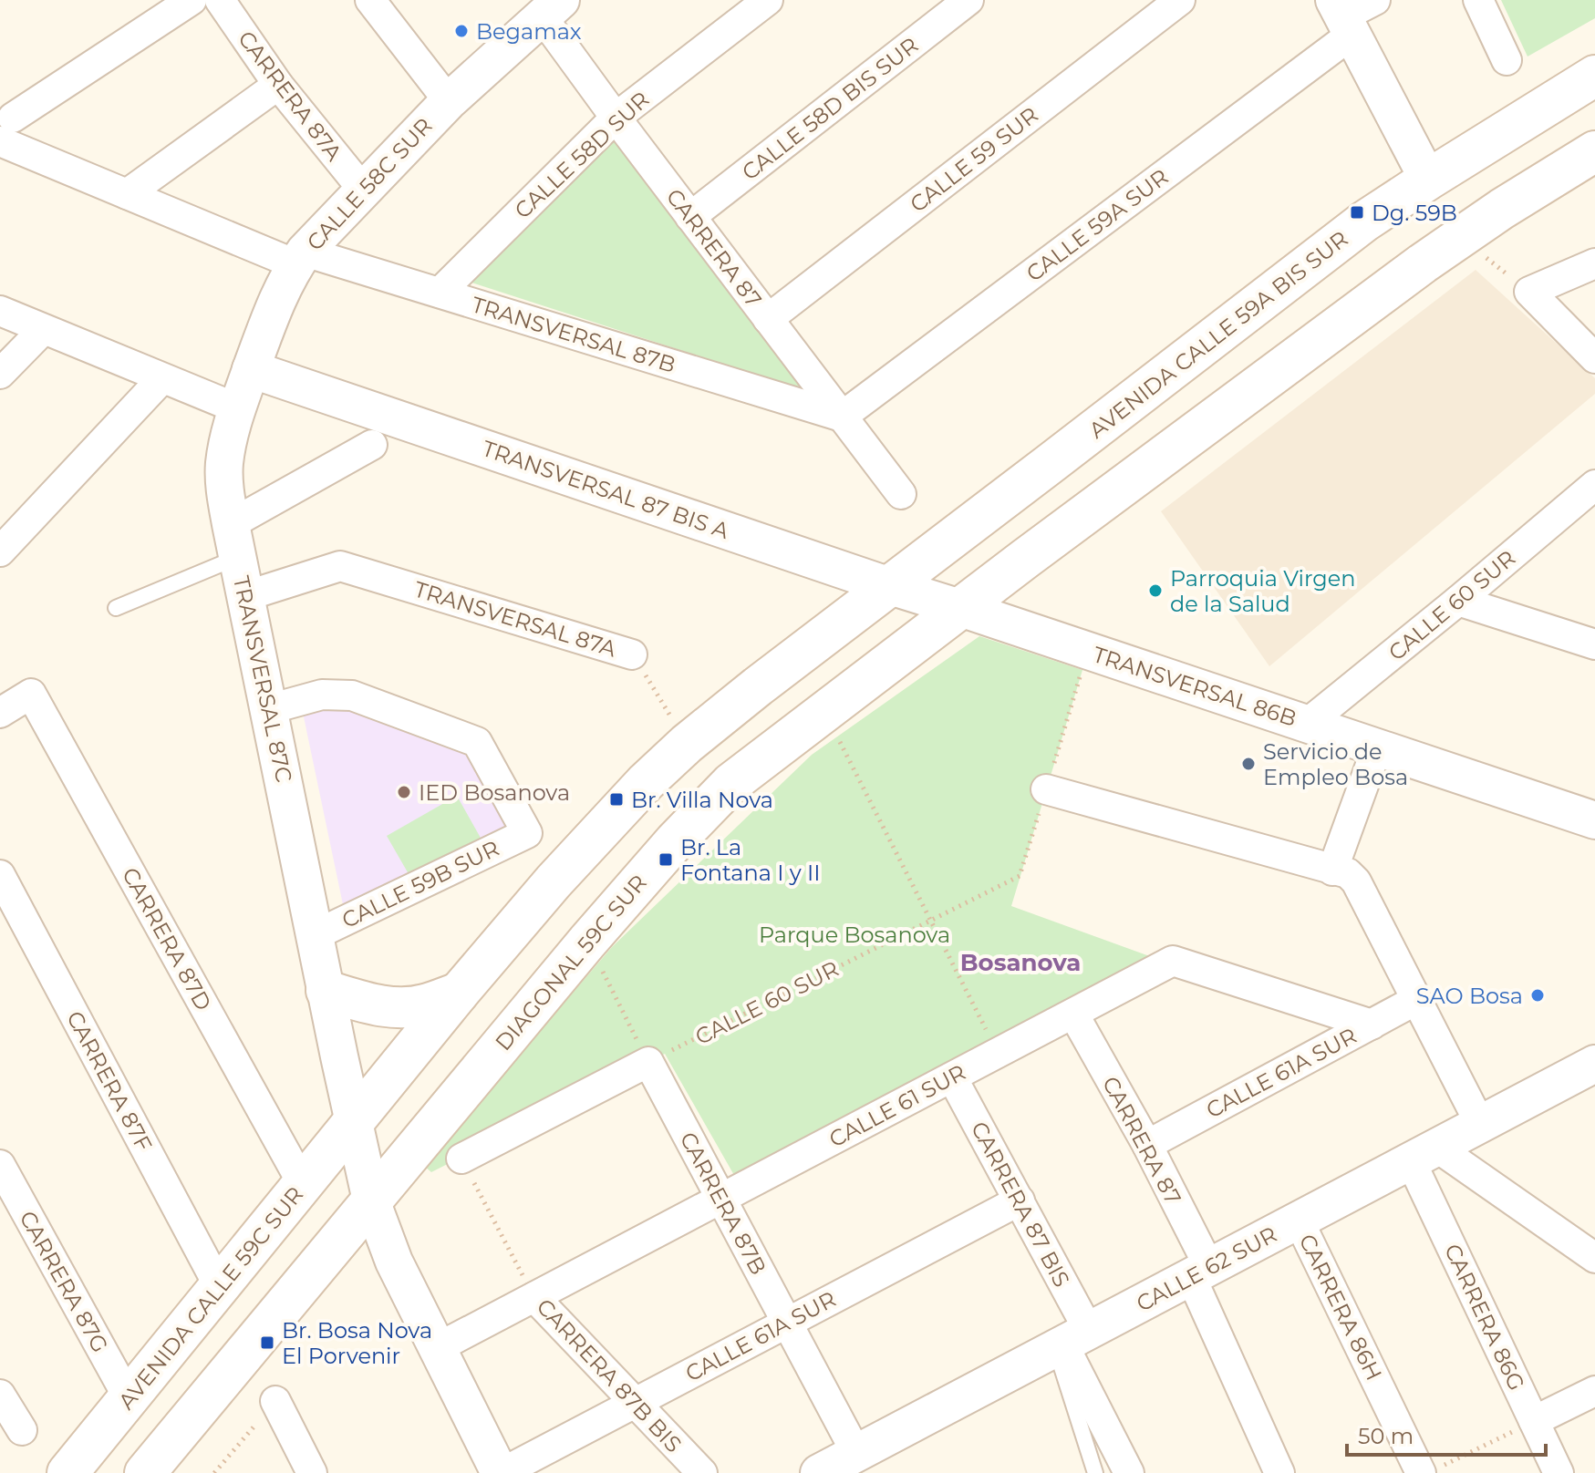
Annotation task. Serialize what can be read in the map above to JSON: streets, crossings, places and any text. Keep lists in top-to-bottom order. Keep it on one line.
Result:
{"streets":{"main road":["AVENIDA CALLE 59A BIS SUR","DIAGONAL 59C SUR","AVENIDA CALLE 59C SUR"],"street":["CARRERA 87A","CALLE 58D BIS SUR","CALLE 58D SUR","CALLE 59 SUR","CALLE 58C SUR","CALLE 59A SUR","CARRERA 87","TRANSVERSAL 87B","TRANSVERSAL 87 BIS A","CALLE 60 SUR","TRANSVERSAL 87A","TRANSVERSAL 87C","TRANSVERSAL 86B","CALLE 59B SUR","CARRERA 87D","CALLE 61A SUR","CARRERA 87F","CALLE 61 SUR","CARRERA 87B","CARRERA 87 BIS","CALLE 62 SUR","CARRERA 87G","CARRERA 86H","CARRERA 86G","CARRERA 87B BIS"]},"crossings":[["CARRERA 87A","CALLE 58C SUR"],["CALLE 58D BIS SUR","CARRERA 87"],["CALLE 58D SUR","CARRERA 87"],["CALLE 58D SUR","TRANSVERSAL 87B"],["CALLE 59 SUR","CARRERA 87"],["CALLE 58C SUR","CARRERA 87"],["CALLE 58C SUR","TRANSVERSAL 87B"],["CALLE 58C SUR","TRANSVERSAL 87 BIS A"],["CALLE 58C SUR","TRANSVERSAL 87C"],["CALLE 59A SUR","CARRERA 87"],["CALLE 59A SUR","TRANSVERSAL 87B"],["CARRERA 87","TRANSVERSAL 87B"],["CARRERA 87","CALLE 61A SUR"],["CARRERA 87","CALLE 61 SUR"],["CARRERA 87","CALLE 62 SUR"],["AVENIDA CALLE 59A BIS SUR","TRANSVERSAL 87 BIS A"],["TRANSVERSAL 87 BIS A","TRANSVERSAL 86B"],["TRANSVERSAL 87 BIS A","DIAGONAL 59C SUR"],["CALLE 60 SUR","TRANSVERSAL 86B"],["CALLE 60 SUR","CARRERA 87B"],["TRANSVERSAL 87A","TRANSVERSAL 87C"],["TRANSVERSAL 87C","CALLE 59B SUR"],["TRANSVERSAL 87C","DIAGONAL 59C SUR"],["TRANSVERSAL 87C","CALLE 61A SUR"],["TRANSVERSAL 87C","CALLE 61 SUR"],["TRANSVERSAL 87C","AVENIDA CALLE 59C SUR"],["TRANSVERSAL 86B","DIAGONAL 59C SUR"],["CARRERA 87D","AVENIDA CALLE 59C SUR"],["CALLE 61A SUR","CALLE 61 SUR"],["CALLE 61A SUR","CARRERA 87B"],["CALLE 61A SUR","CARRERA 87 BIS"],["CALLE 61A SUR","CARRERA 87B BIS"],["CARRERA 87F","AVENIDA CALLE 59C SUR"],["CALLE 61 SUR","CARRERA 87B"],["CALLE 61 SUR","CARRERA 87 BIS"],["CALLE 61 SUR","CARRERA 87B BIS"],["CARRERA 87B","CALLE 62 SUR"],["CARRERA 87 BIS","CALLE 62 SUR"],["CALLE 62 SUR","CARRERA 86H"],["CALLE 62 SUR","CARRERA 86G"],["CARRERA 87G","AVENIDA CALLE 59C SUR"]],"districts":["Bosanova"],"parks":["Parque Bosanova"],"places":{"other":["Begamax","Parroquia Virgen de la Salud","Servicio de Empleo Bosa","IED Bosanova","SAO Bosa"],"transit":["Dg. 59B","Br. Villa Nova","Br. La Fontana I y II","Br. Bosa Nova El Porvenir"]},"scale_bar":"50 m"}
